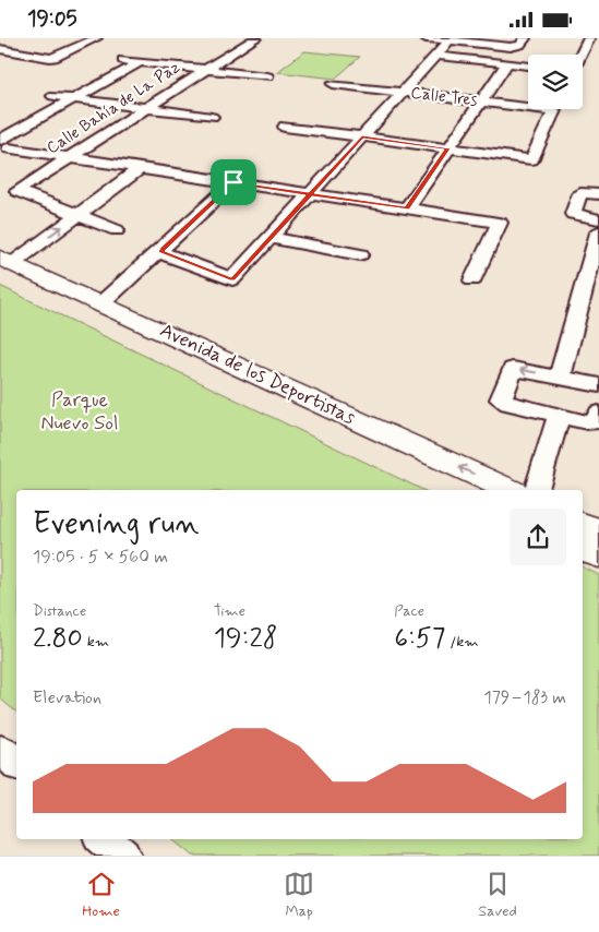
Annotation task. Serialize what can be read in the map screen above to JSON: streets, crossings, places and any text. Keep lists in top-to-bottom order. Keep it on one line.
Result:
{"streets":{"street":["Calle Tres","Calle Bahía de La Paz","Avenida de los Deportistas"]},"parks":["Parque Nuevo Sol"],"page":{"status":"19:05","heading":["Evening run","19:05 · 5 × 560 m"],"stats":[["Distance","2.80 km"],["Time","19:28"],["Pace","6:57 /km"]],"chart":["Elevation","179–183 m"],"tabs":["Home","Map","Saved"]}}
